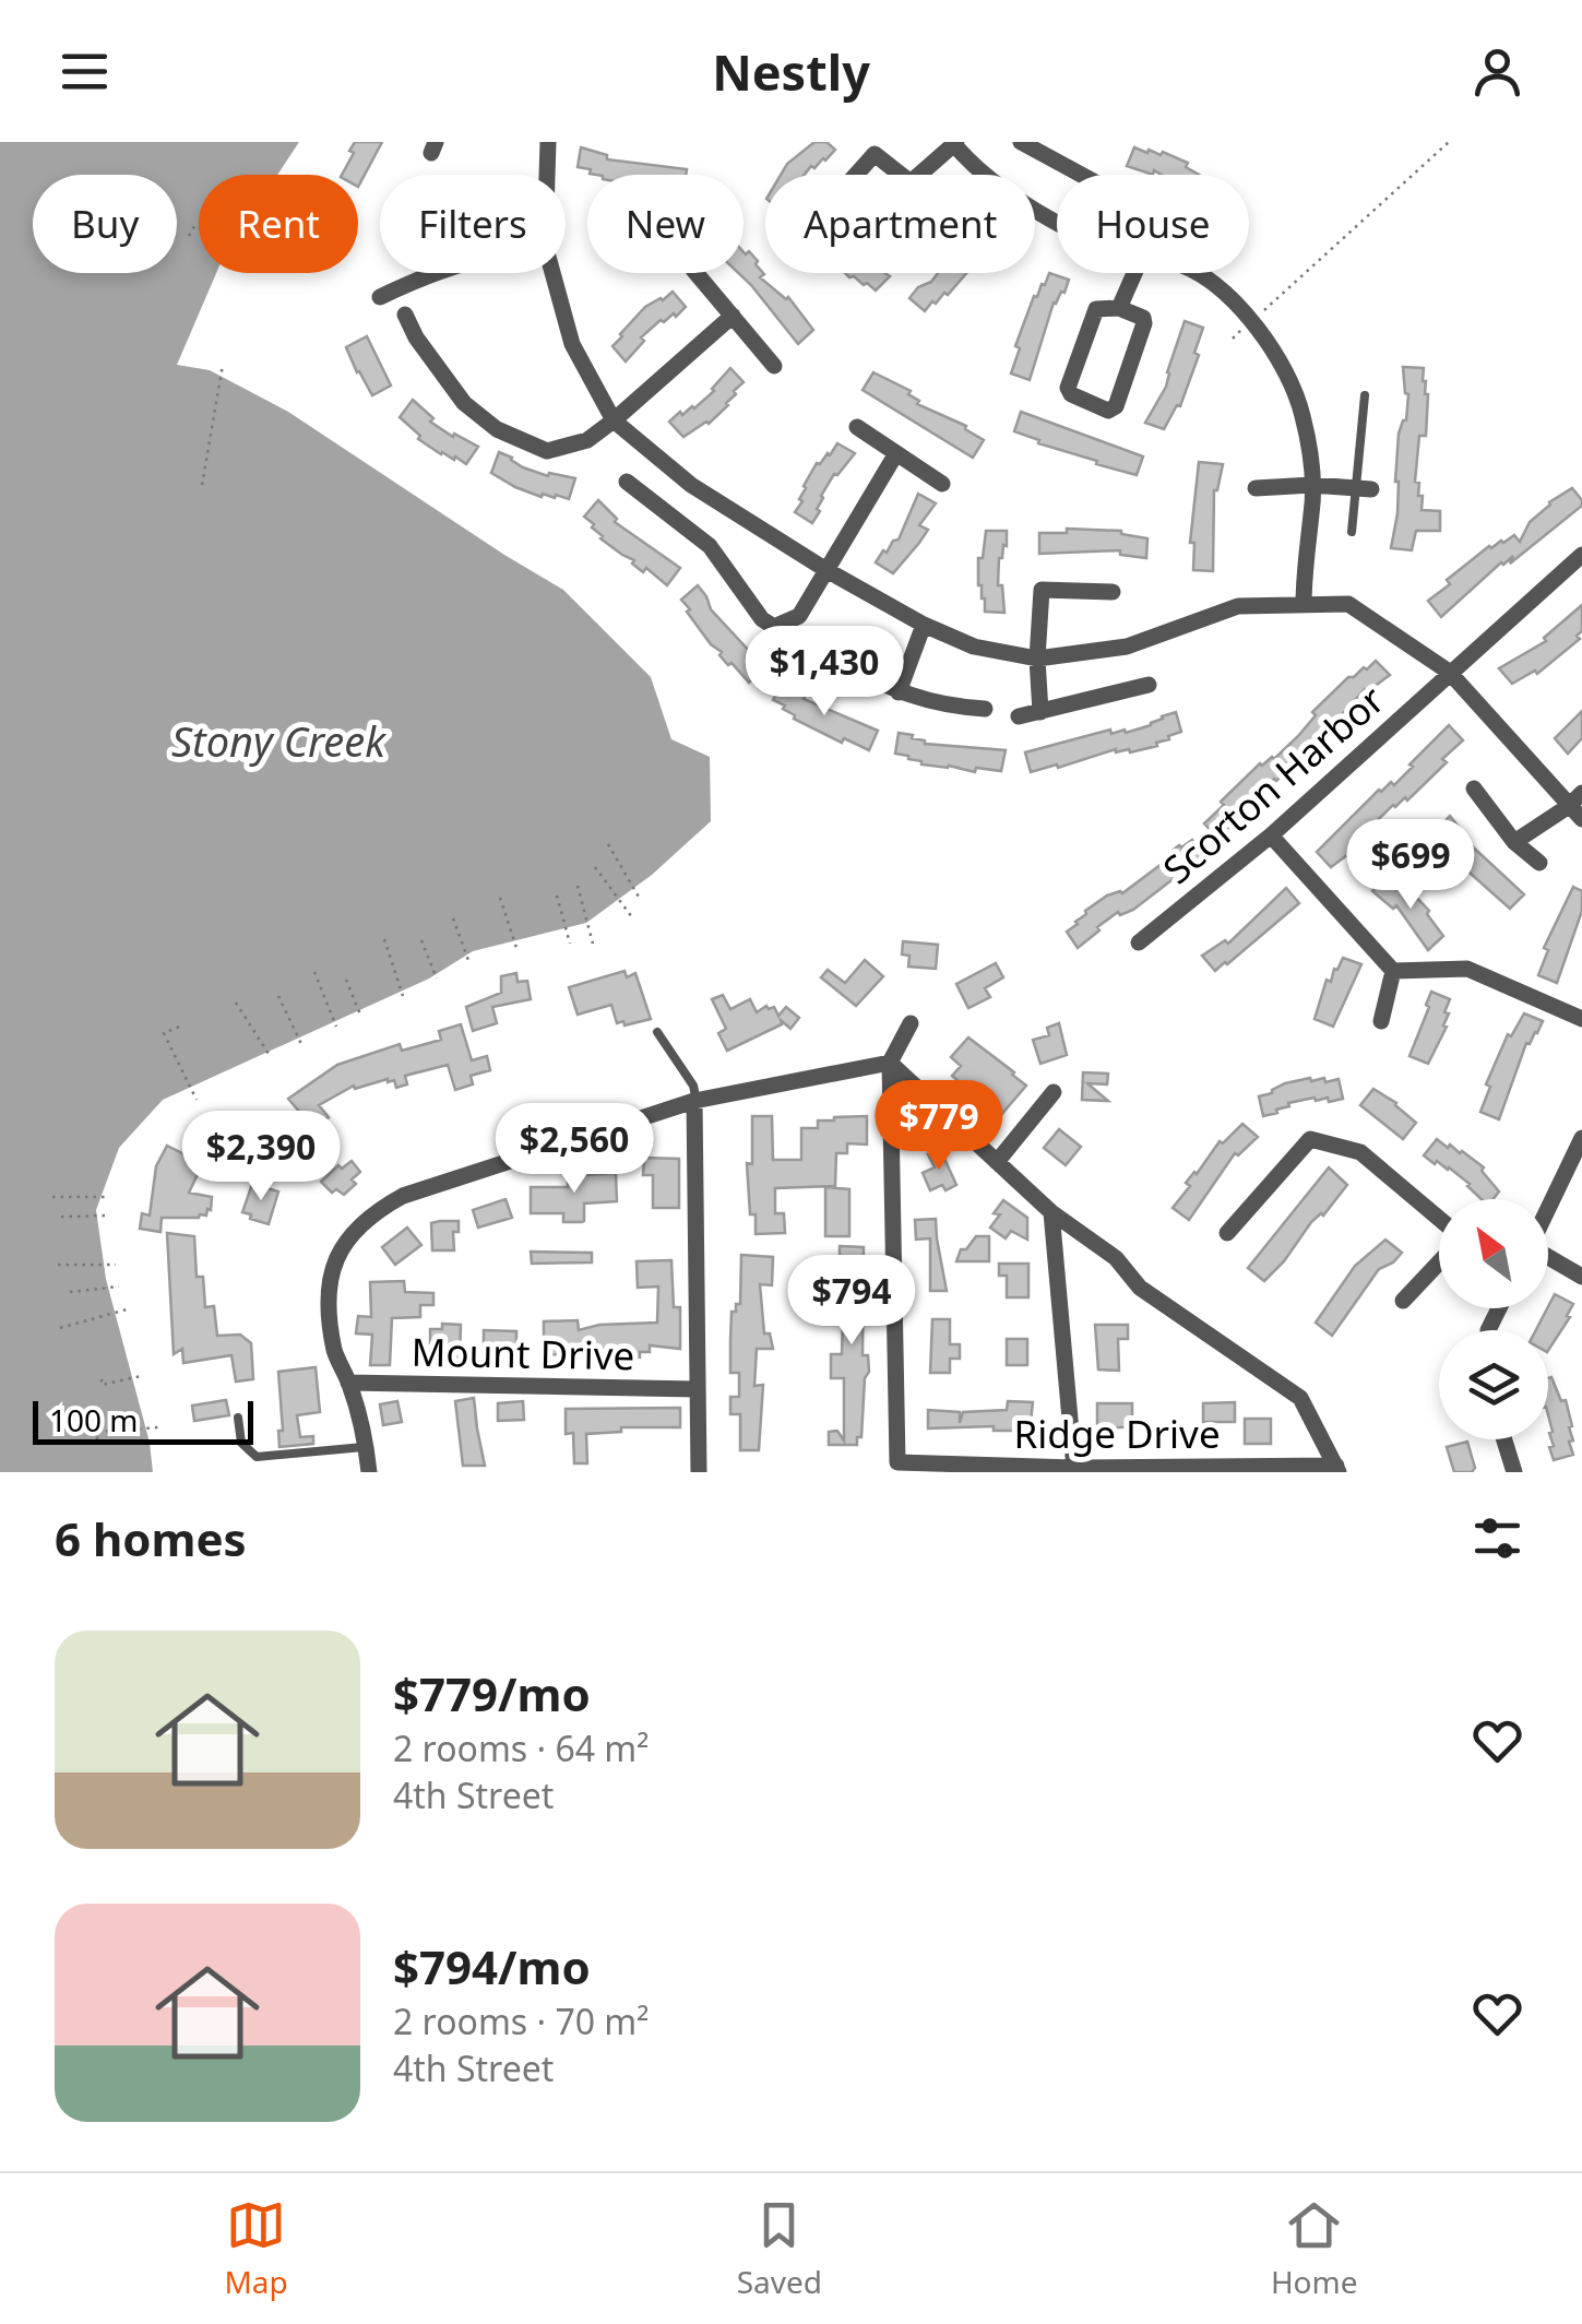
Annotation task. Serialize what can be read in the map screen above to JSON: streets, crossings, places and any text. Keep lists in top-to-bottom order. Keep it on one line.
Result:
{"streets":{"street":["Scorton Harbor","Mount Drive","Ridge Drive"]},"water":["Stony Creek"],"scale_bar":"100 m","north":"top left","page":{"header":"Nestly","chip":["Buy","Rent","Filters","New","Apartment","House"],"price":["$1,430","$699","$779","$2,560","$2,390","$794"],"scale":"100 m","heading":"6 homes","list":[{"name":"$779/mo","note":"2 rooms · 64 m² · 4th Street"},{"name":"$794/mo","note":"2 rooms · 70 m² · 4th Street"}],"tabs":["Map","Saved","Home"]}}
